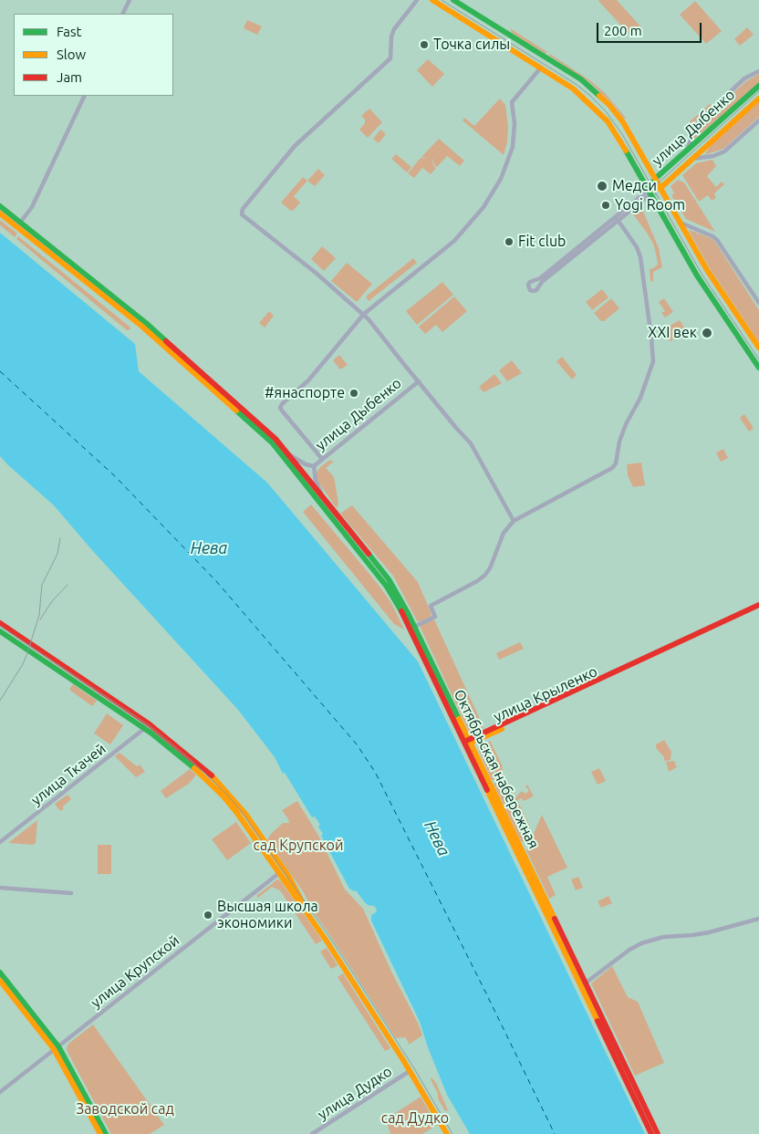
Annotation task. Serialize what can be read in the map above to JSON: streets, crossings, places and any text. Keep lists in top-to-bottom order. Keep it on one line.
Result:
{"streets":{"main road":["улица Дыбенко","улица Крыленко","Октябрьская набережная"],"street":["улица Ткачей","улица Крупской","улица Дудко"]},"crossings":[["улица Крыленко","Октябрьская набережная"]],"water":["Нева"],"parks":["сад Крупской","Заводской сад","сад Дудко"],"places":["Точка силы","Медси","Yogi Room","Fit club","XXI век","#янаспорте","Высшая школа экономики"],"legend":["Fast","Slow","Jam"],"scale_bar":"200 m"}
